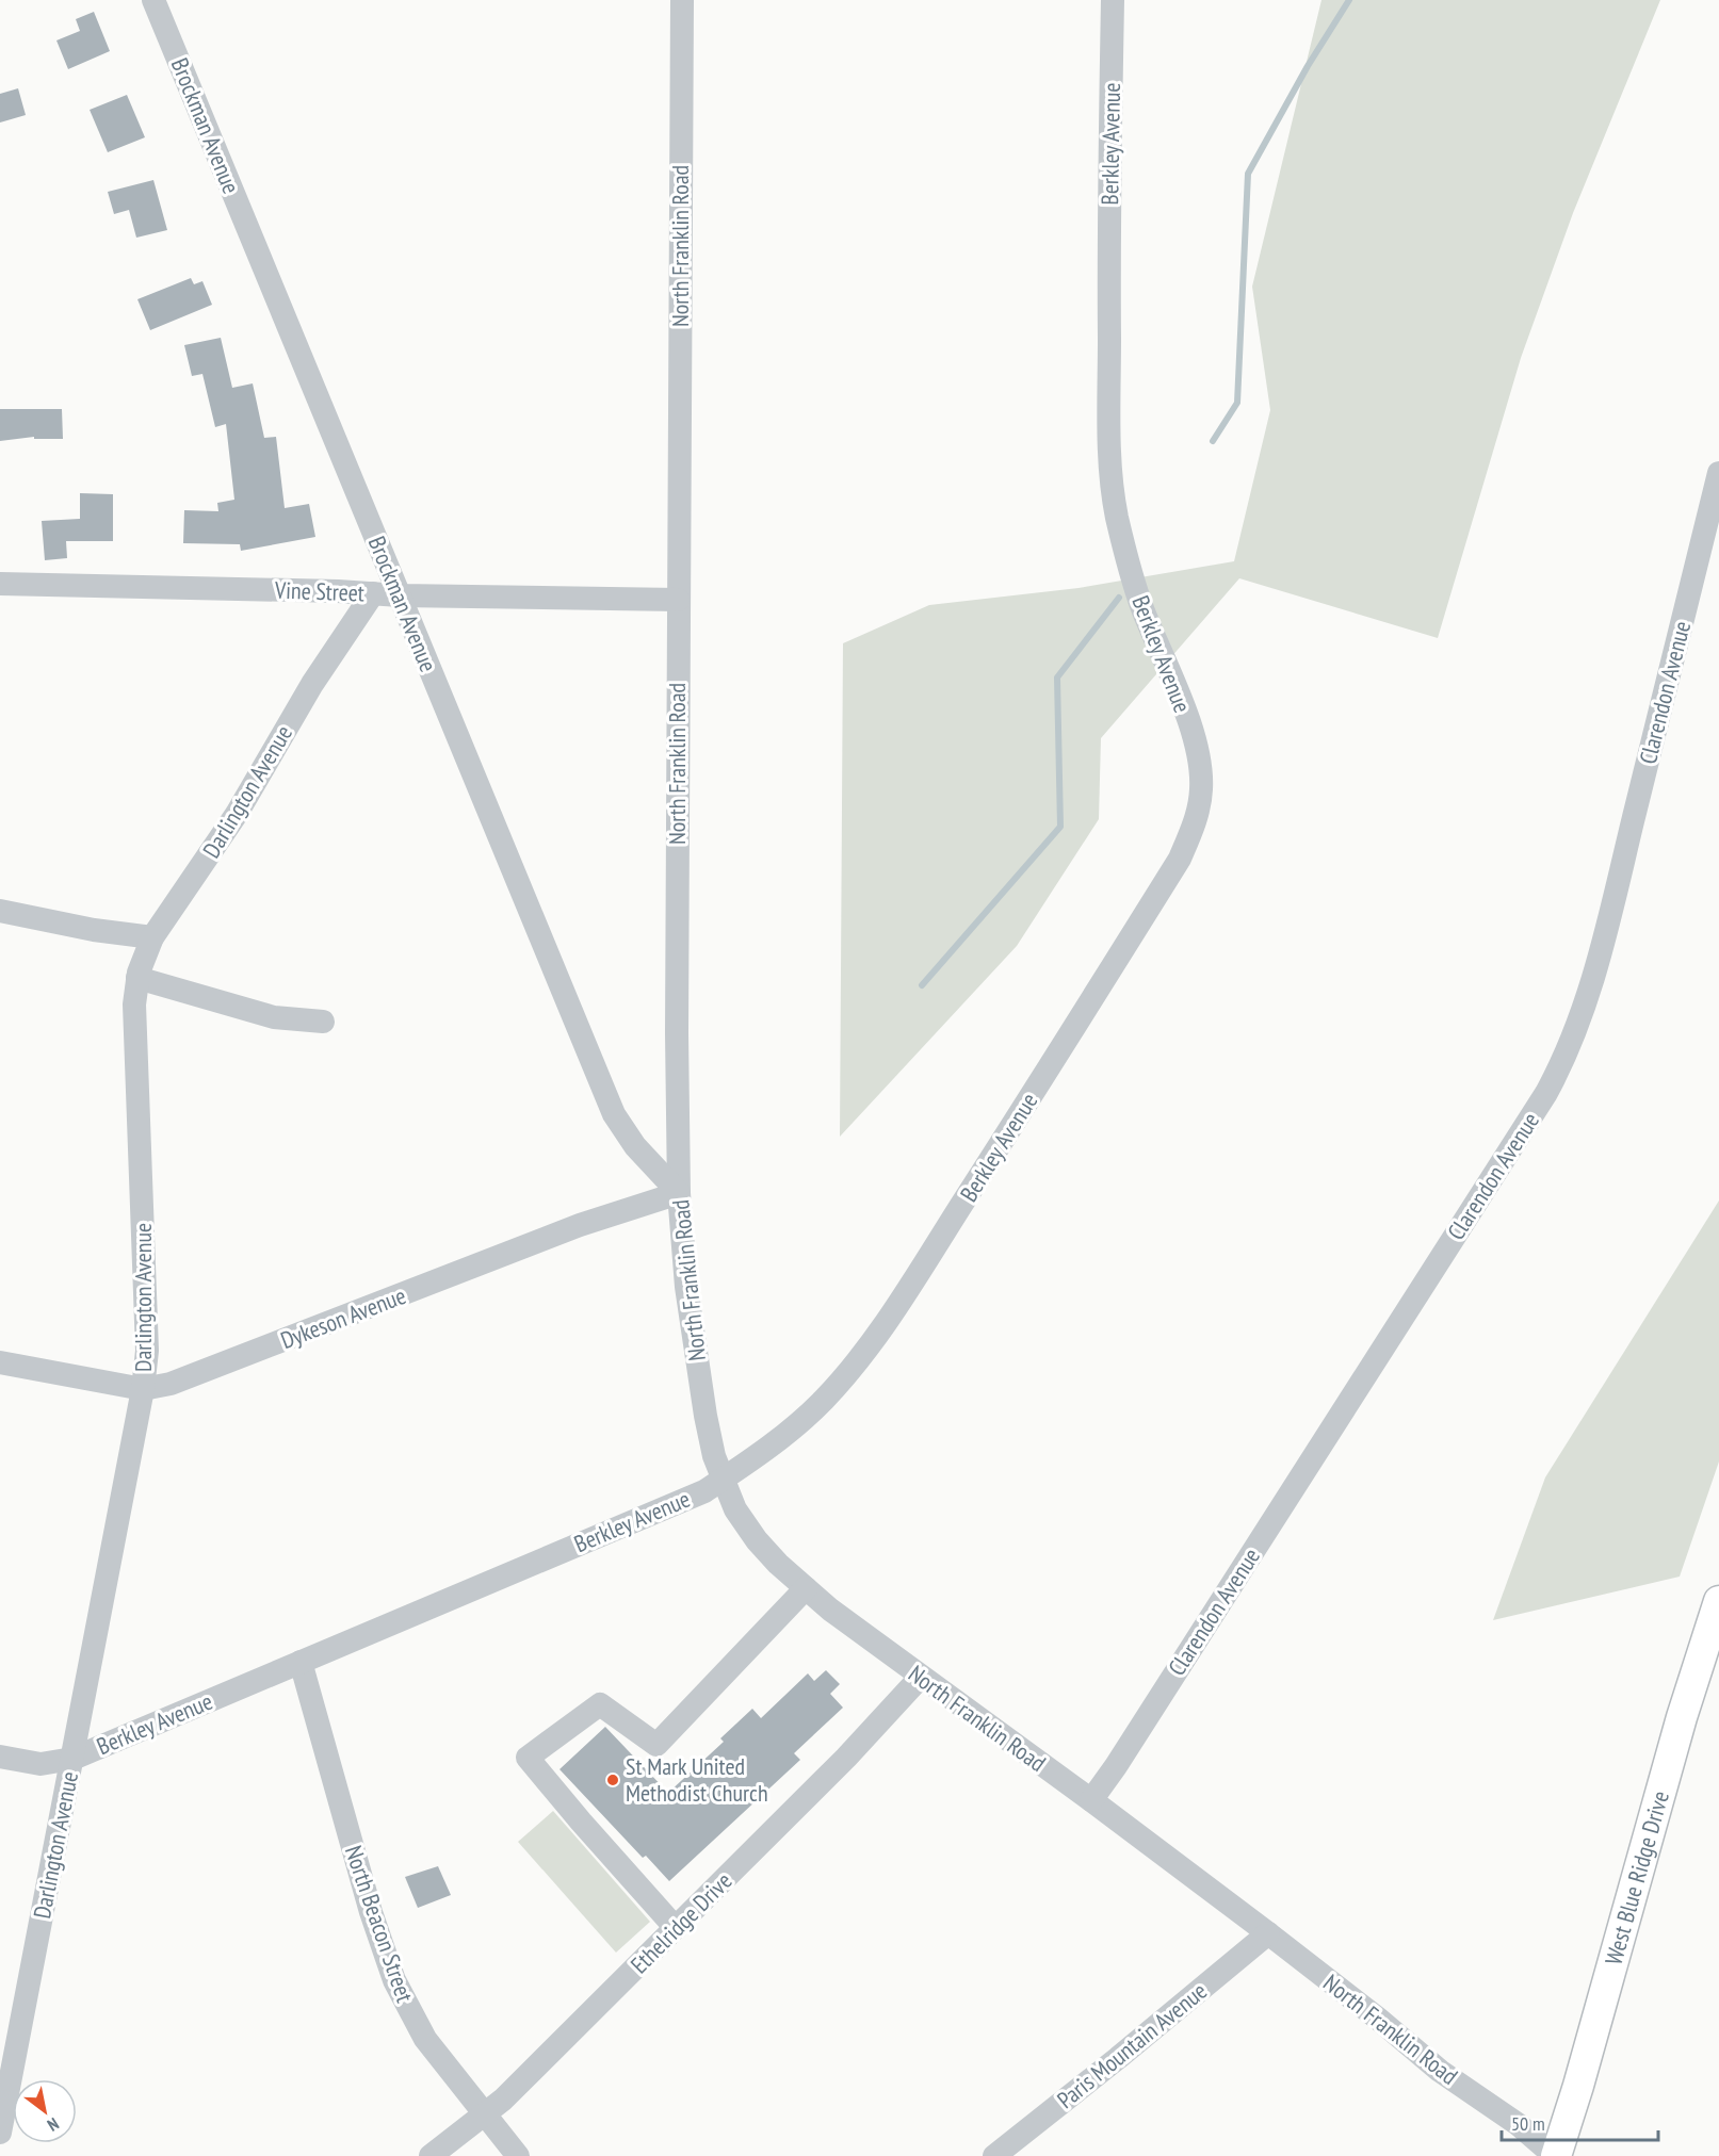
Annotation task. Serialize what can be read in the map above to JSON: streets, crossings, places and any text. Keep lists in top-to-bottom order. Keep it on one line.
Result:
{"streets":{"main road":["West Blue Ridge Drive"],"street":["Brockman Avenue","Berkley Avenue","North Franklin Road","Vine Street","Clarendon Avenue","Darlington Avenue","Dykeson Avenue","Ethelridge Drive","North Beacon Street","Paris Mountain Avenue"]},"crossings":[["Brockman Avenue","North Franklin Road"],["Brockman Avenue","Vine Street"],["Brockman Avenue","Dykeson Avenue"],["Berkley Avenue","North Franklin Road"],["Berkley Avenue","Darlington Avenue"],["Berkley Avenue","North Beacon Street"],["North Franklin Road","Vine Street"],["North Franklin Road","Clarendon Avenue"],["North Franklin Road","Dykeson Avenue"],["North Franklin Road","West Blue Ridge Drive"],["North Franklin Road","Ethelridge Drive"],["North Franklin Road","Paris Mountain Avenue"],["Vine Street","Darlington Avenue"],["Darlington Avenue","Dykeson Avenue"],["Ethelridge Drive","North Beacon Street"]],"places":["St Mark United Methodist Church"],"scale_bar":"50 m","north":"bottom right"}
